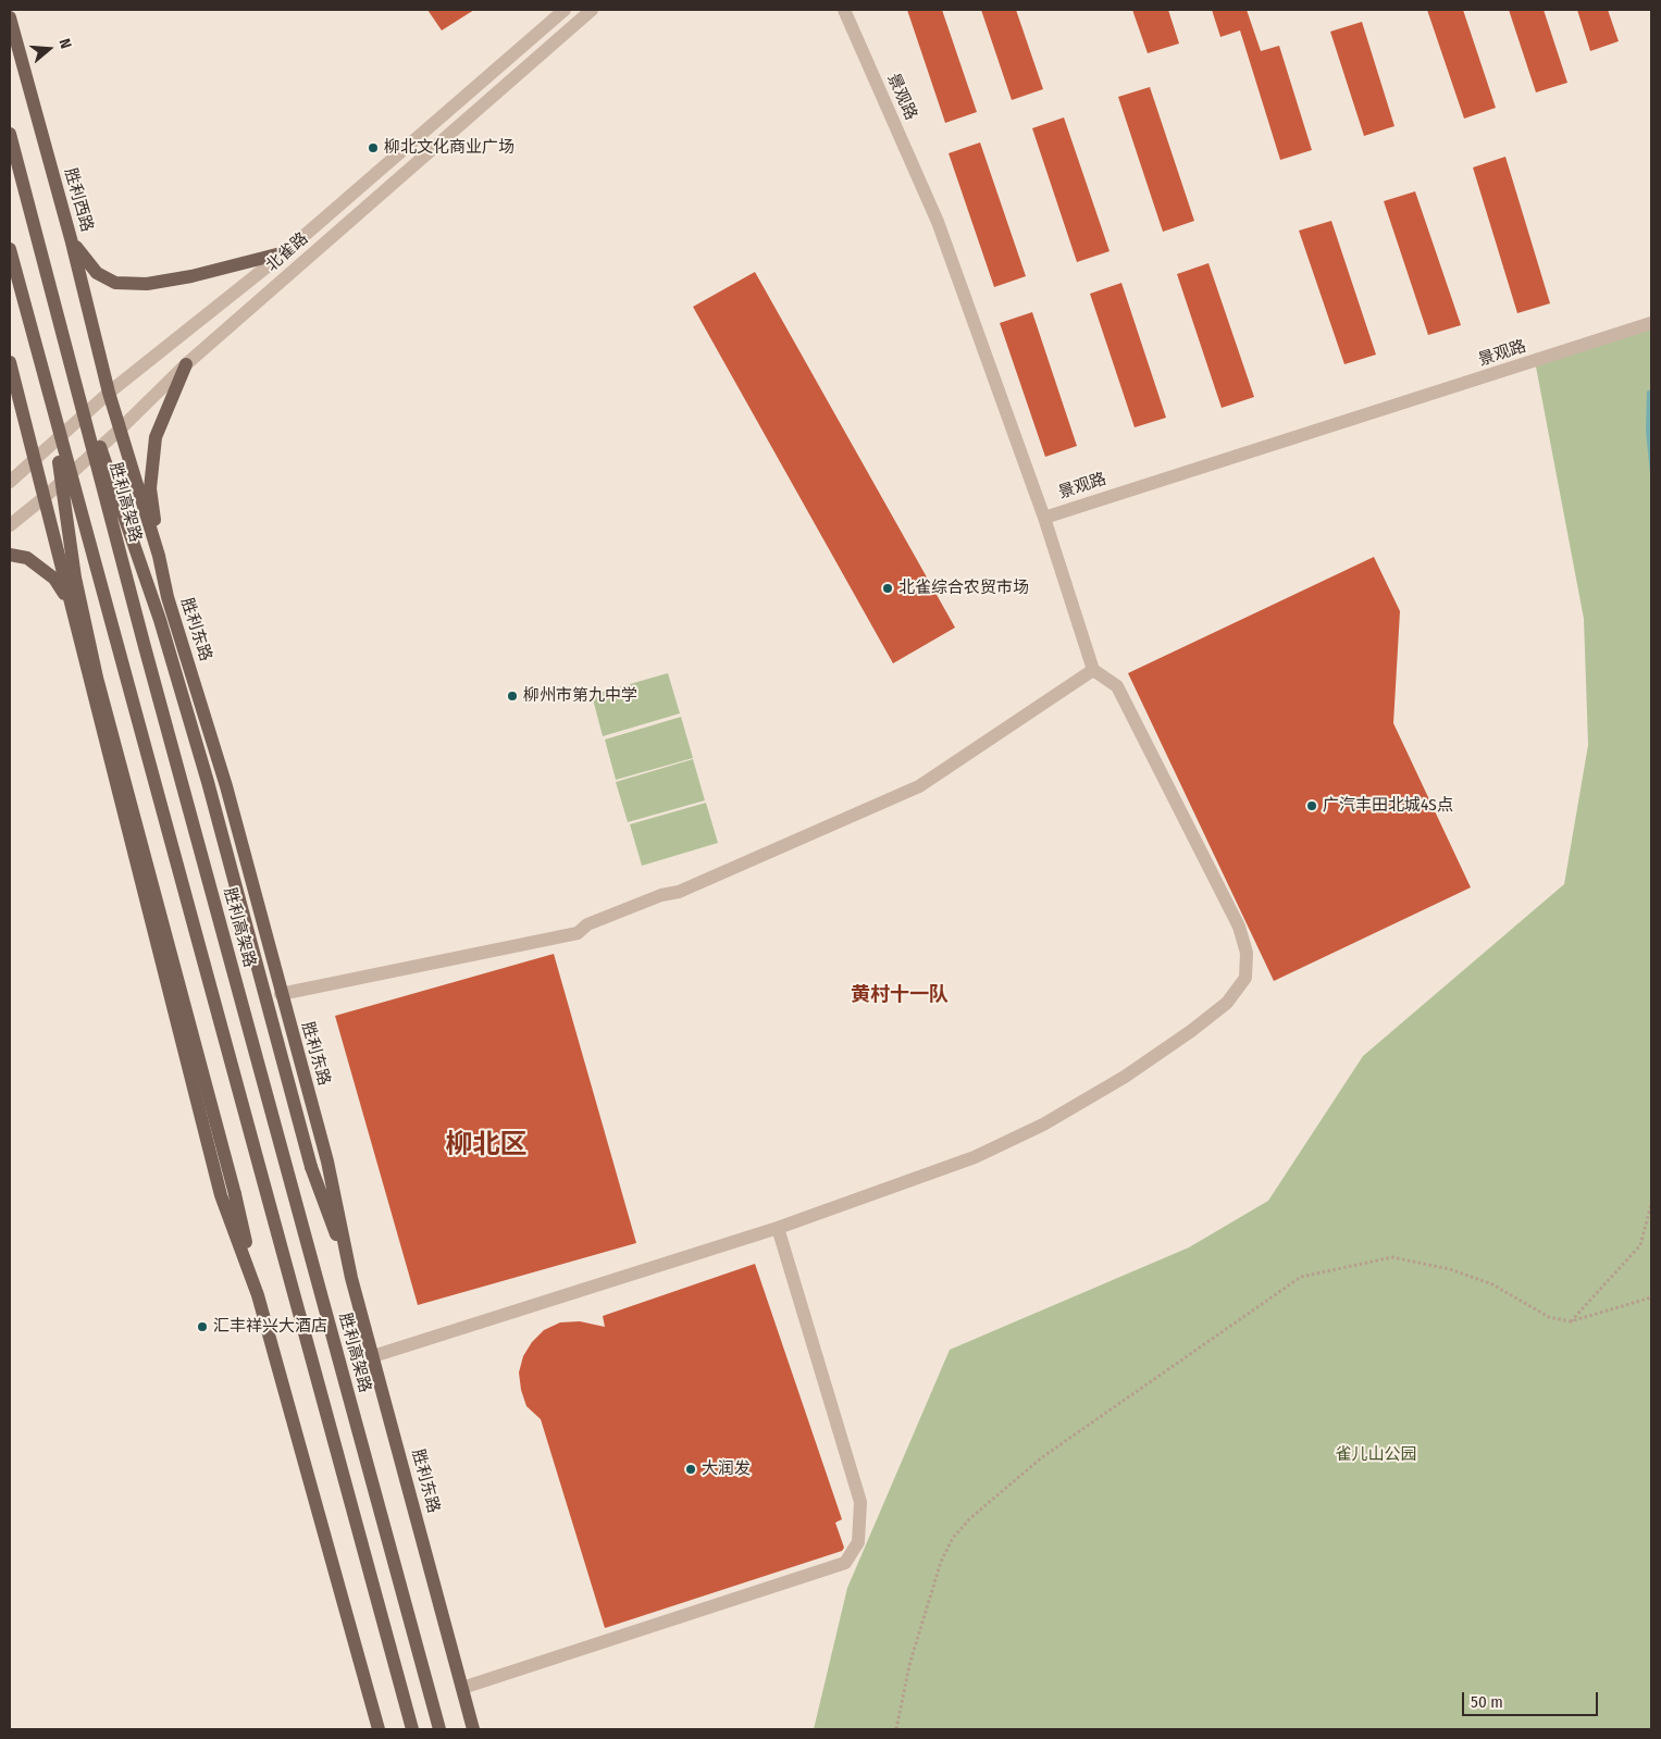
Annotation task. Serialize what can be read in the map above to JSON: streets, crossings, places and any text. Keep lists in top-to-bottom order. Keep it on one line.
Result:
{"streets":{"main road":["胜利西路","胜利高架路","胜利东路"],"street":["景观路","北雀路"]},"crossings":[["胜利西路","北雀路"],["胜利西路","胜利东路"],["北雀路","胜利东路"]],"districts":["黄村十一队","柳北区"],"parks":["雀儿山公园"],"places":["柳北文化商业广场","北雀综合农贸市场","柳州市第九中学","广汽丰田北城4S点","汇丰祥兴大酒店","大润发"],"scale_bar":"50 m","north":"right"}
